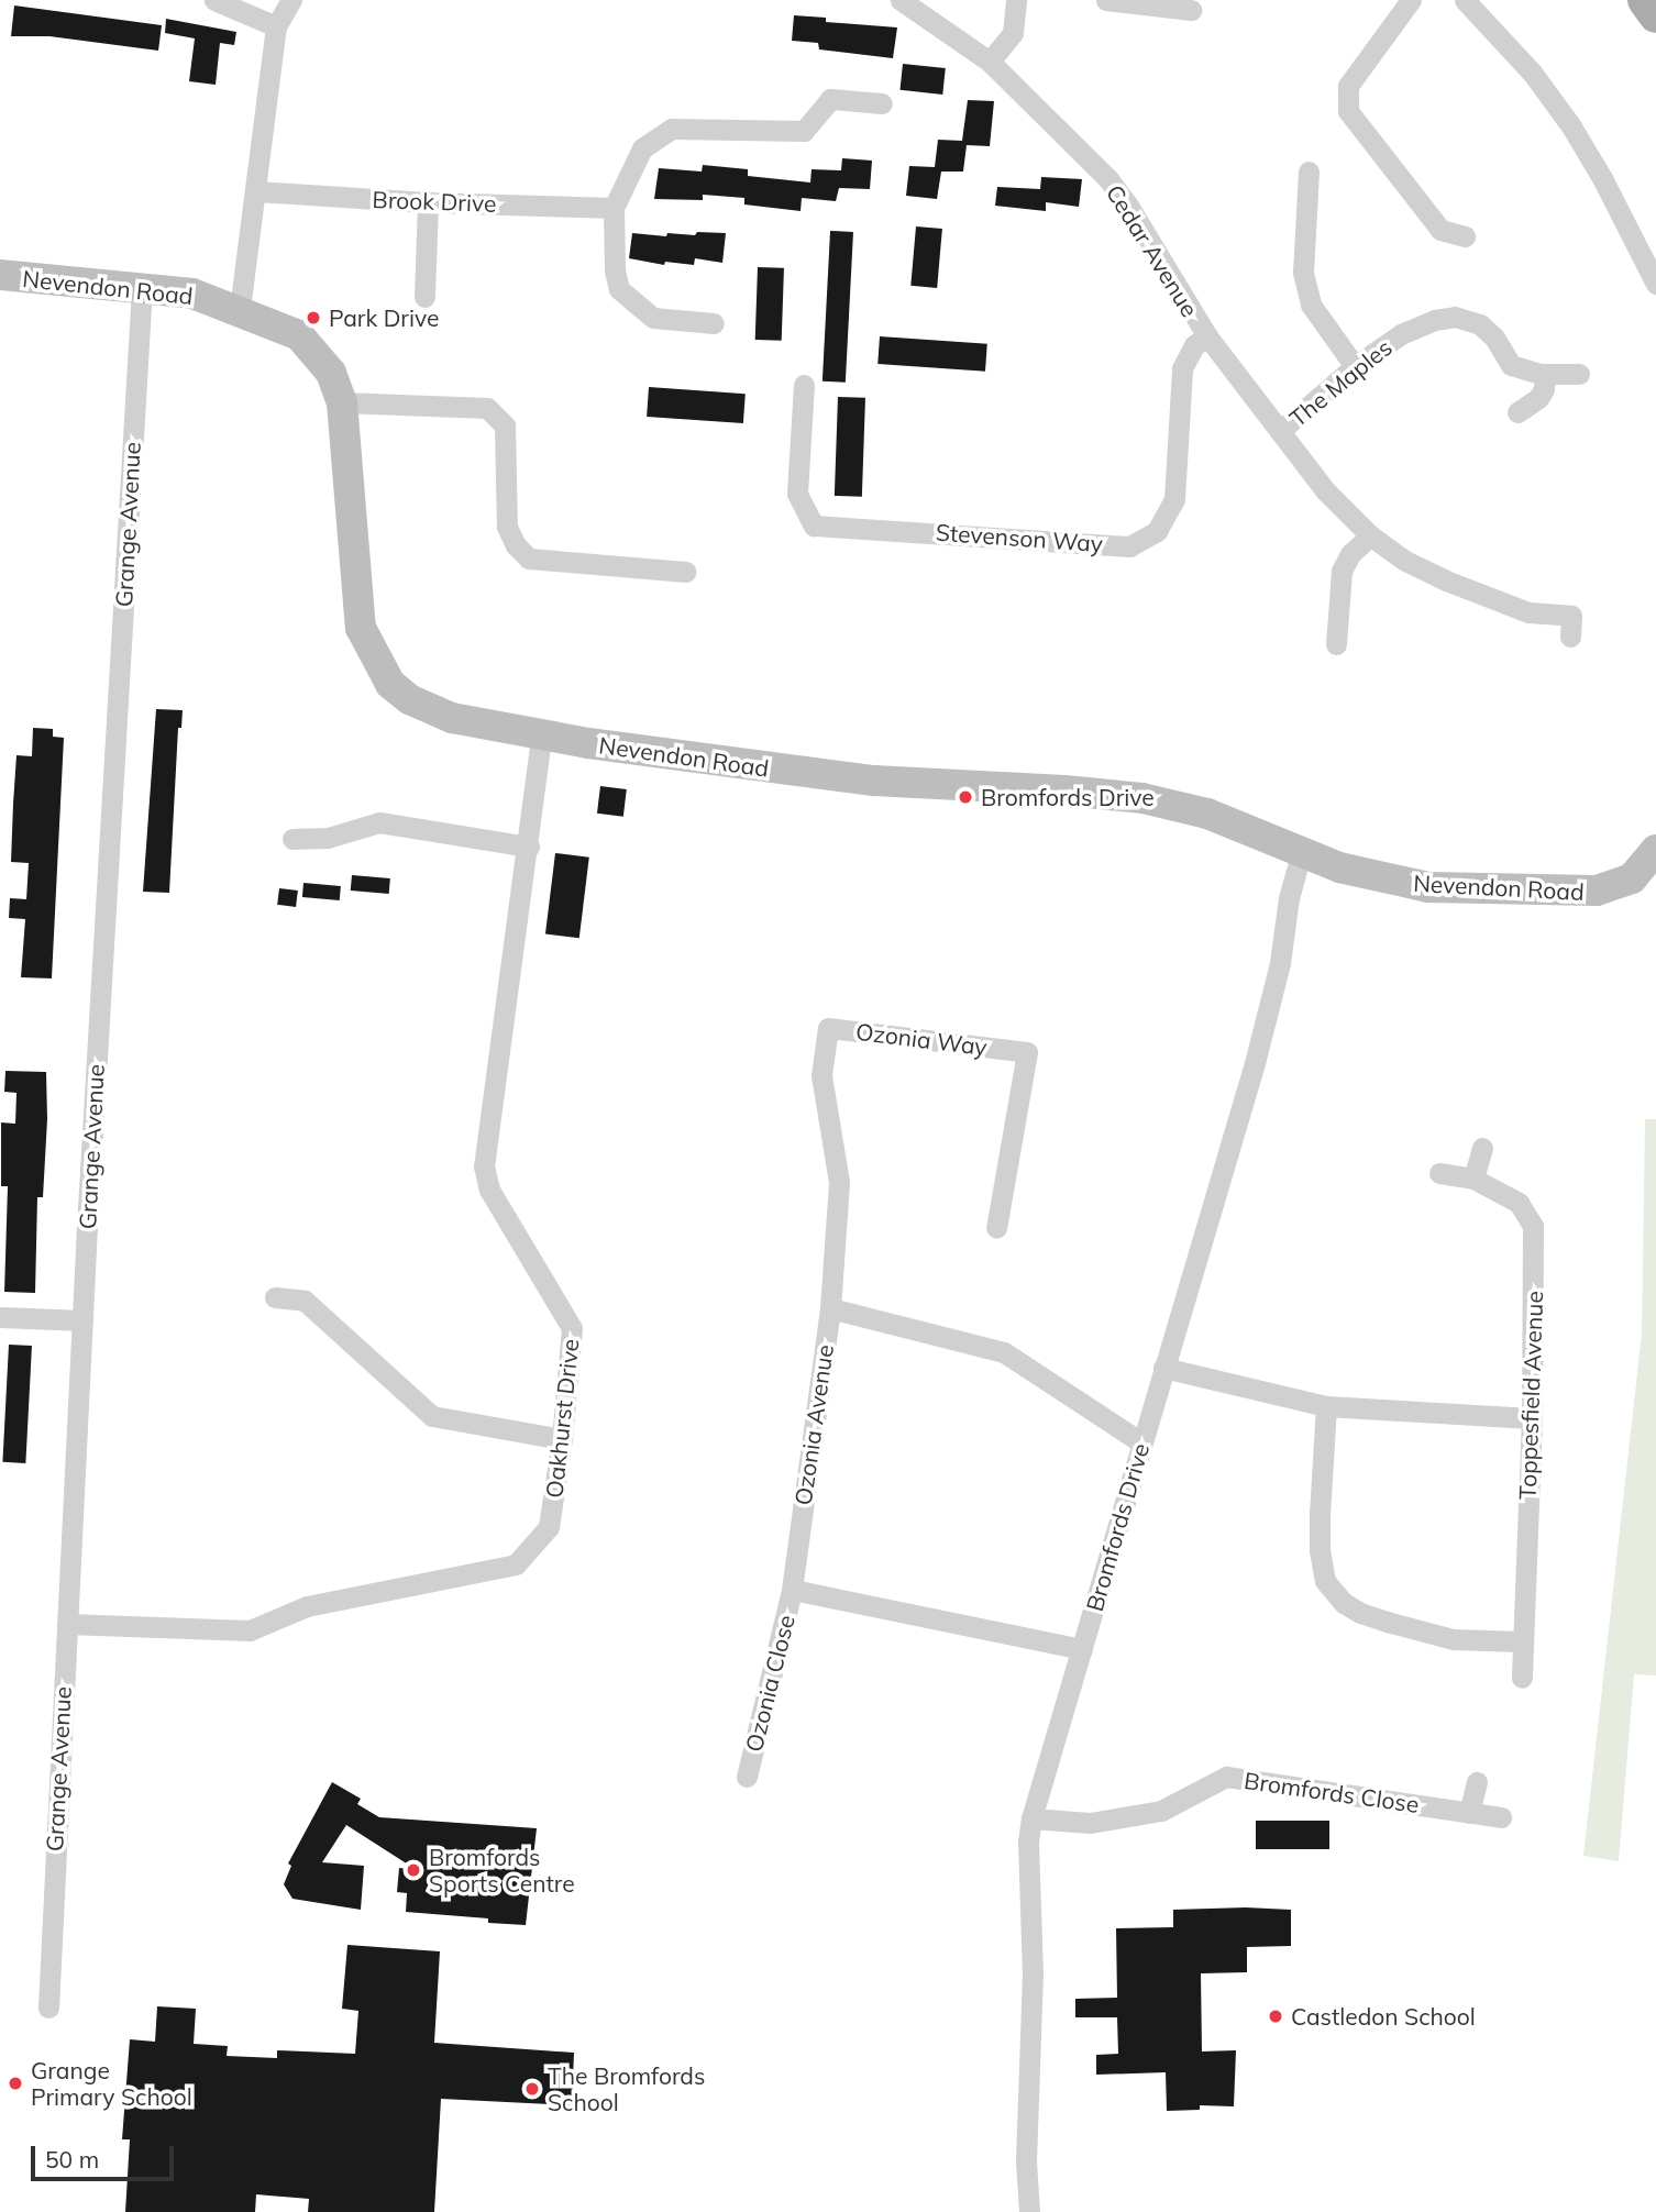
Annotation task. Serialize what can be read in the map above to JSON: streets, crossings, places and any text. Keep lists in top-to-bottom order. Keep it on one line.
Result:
{"streets":{"street":["Brook Drive","Cedar Avenue","Nevendon Road","The Maples","Grange Avenue","Stevenson Way","Ozonia Way","Toppesfield Avenue","Oakhurst Drive","Ozonia Avenue","Bromfords Drive","Ozonia Close","Bromfords Close"]},"crossings":[["Cedar Avenue","The Maples"],["Cedar Avenue","Stevenson Way"],["Nevendon Road","Grange Avenue"],["Nevendon Road","Oakhurst Drive"],["Nevendon Road","Bromfords Drive"],["Grange Avenue","Oakhurst Drive"],["Ozonia Way","Ozonia Avenue"],["Ozonia Avenue","Ozonia Close"],["Bromfords Drive","Bromfords Close"]],"places":["Park Drive","Bromfords Drive","Bromfords Sports Centre","Castledon School","Grange Primary School","The Bromfords School"],"scale_bar":"50 m"}
